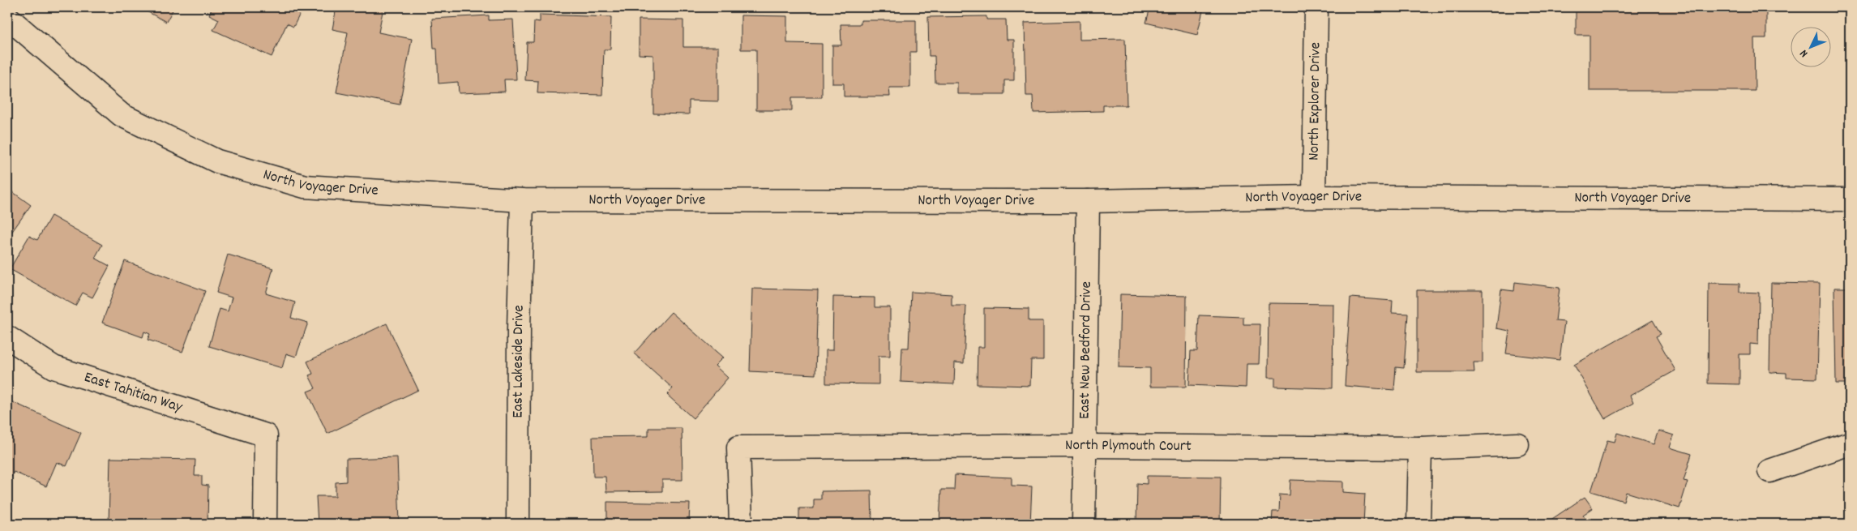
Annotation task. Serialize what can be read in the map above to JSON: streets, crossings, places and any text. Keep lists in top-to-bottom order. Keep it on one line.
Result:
{"streets":{"street":["North Explorer Drive","North Voyager Drive","East New Bedford Drive","East Lakeside Drive","East Tahitian Way","North Plymouth Court"]},"crossings":[["North Explorer Drive","North Voyager Drive"],["North Voyager Drive","East New Bedford Drive"],["North Voyager Drive","East Lakeside Drive"],["East New Bedford Drive","North Plymouth Court"]],"north":"bottom left"}
